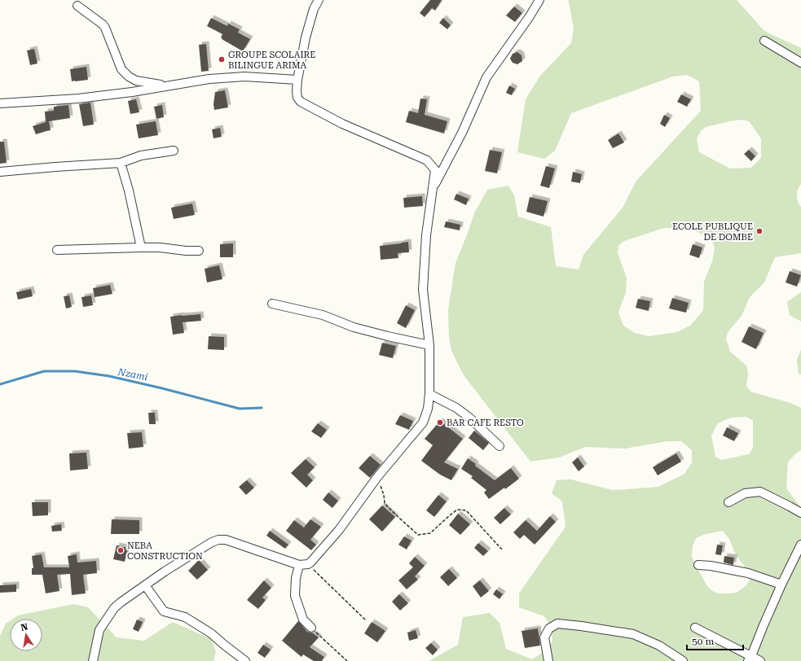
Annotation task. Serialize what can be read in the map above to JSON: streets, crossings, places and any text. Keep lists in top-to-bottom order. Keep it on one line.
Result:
{"water":["Nzami"],"places":["GROUPE SCOLAIRE BILINGUE ARIMA","ECOLE PUBLIQUE DE DOMBE","BAR CAFE RESTO","NEBA CONSTRUCTION"],"scale_bar":"50 m","north":"top"}
